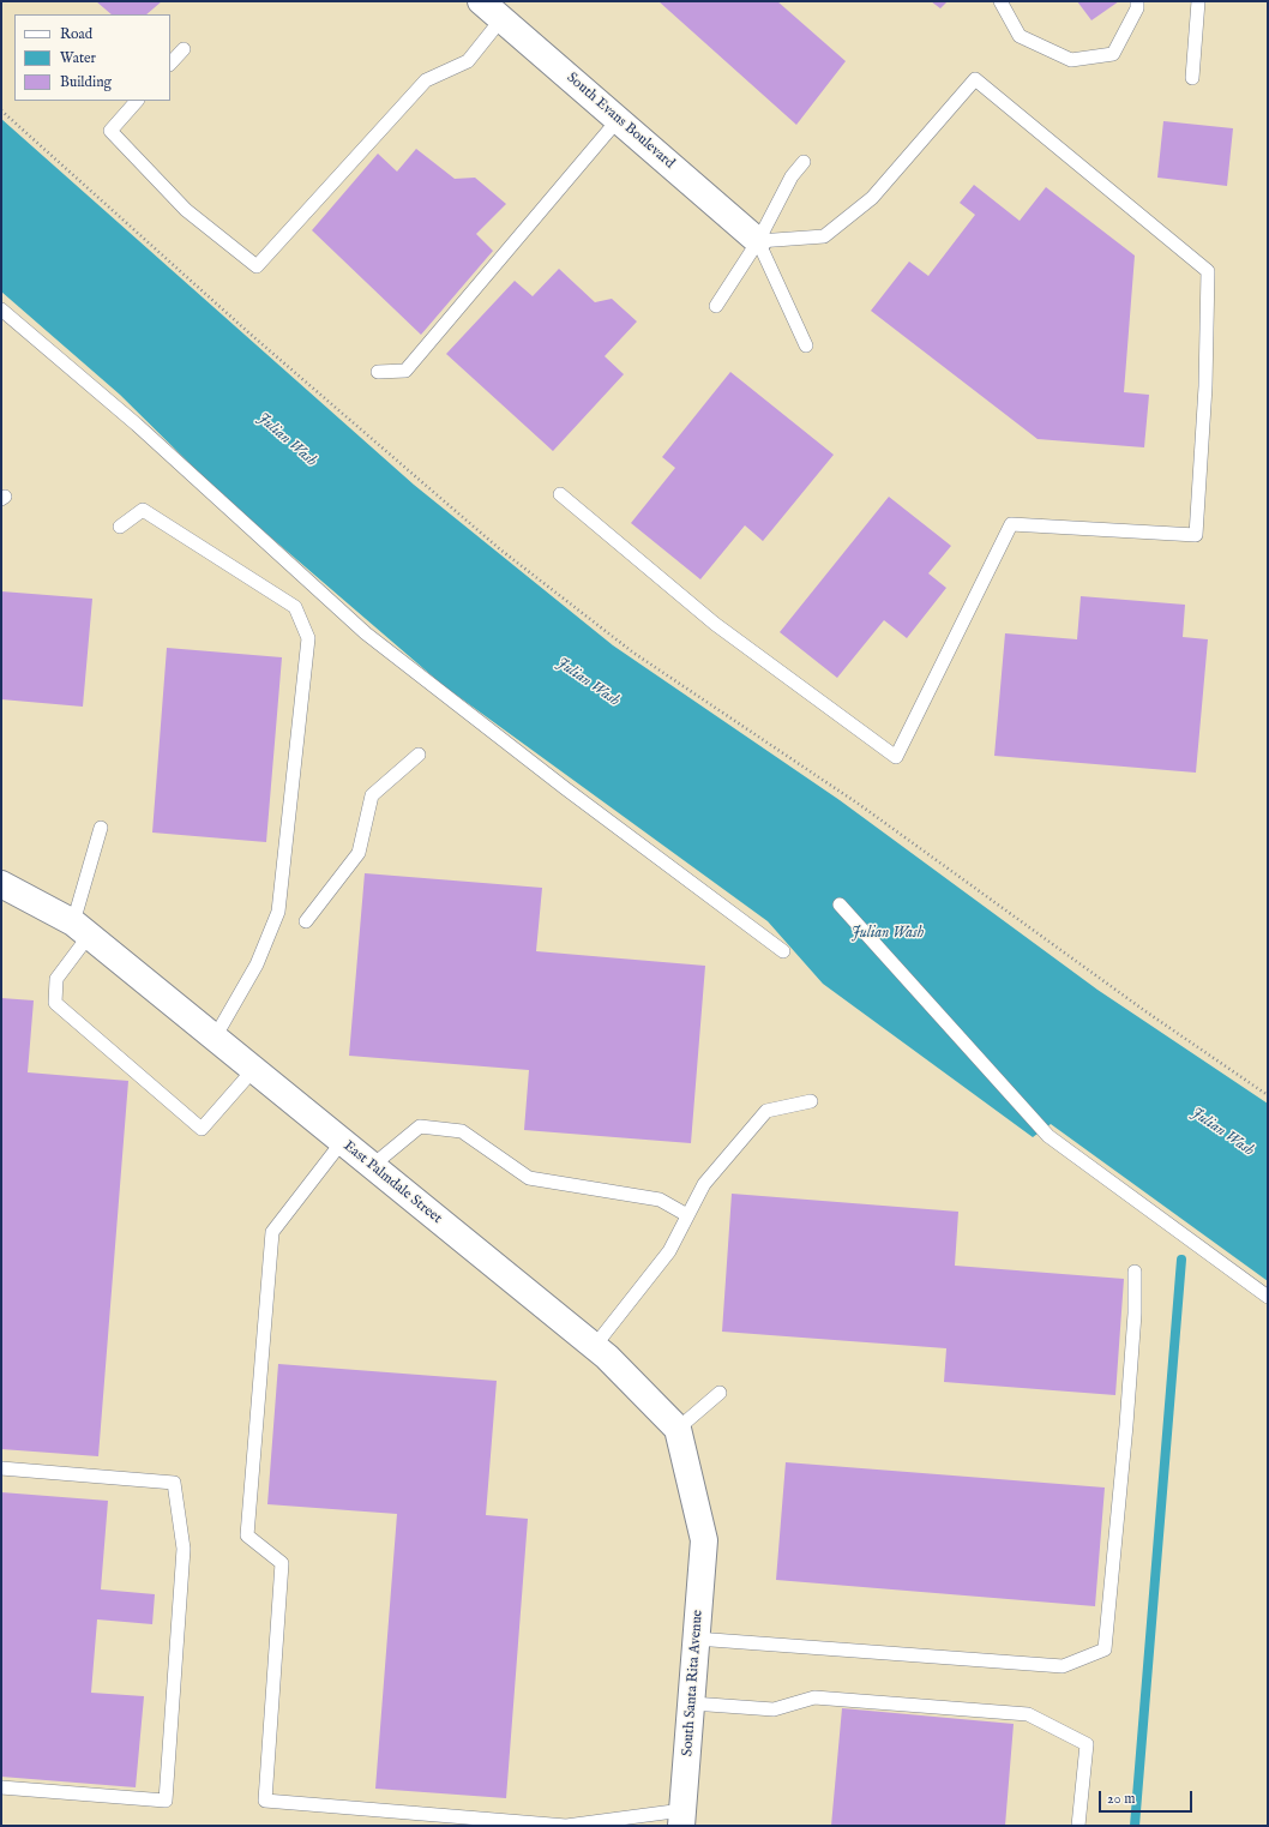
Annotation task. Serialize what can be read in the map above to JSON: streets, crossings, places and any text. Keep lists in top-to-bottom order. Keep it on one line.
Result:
{"streets":{"street":["South Evans Boulevard","East Palmdale Street","South Santa Rita Avenue"]},"crossings":[["East Palmdale Street","South Santa Rita Avenue"]],"water":["Julian Wash"],"legend":["Road","Water","Building"],"scale_bar":"20 m"}
